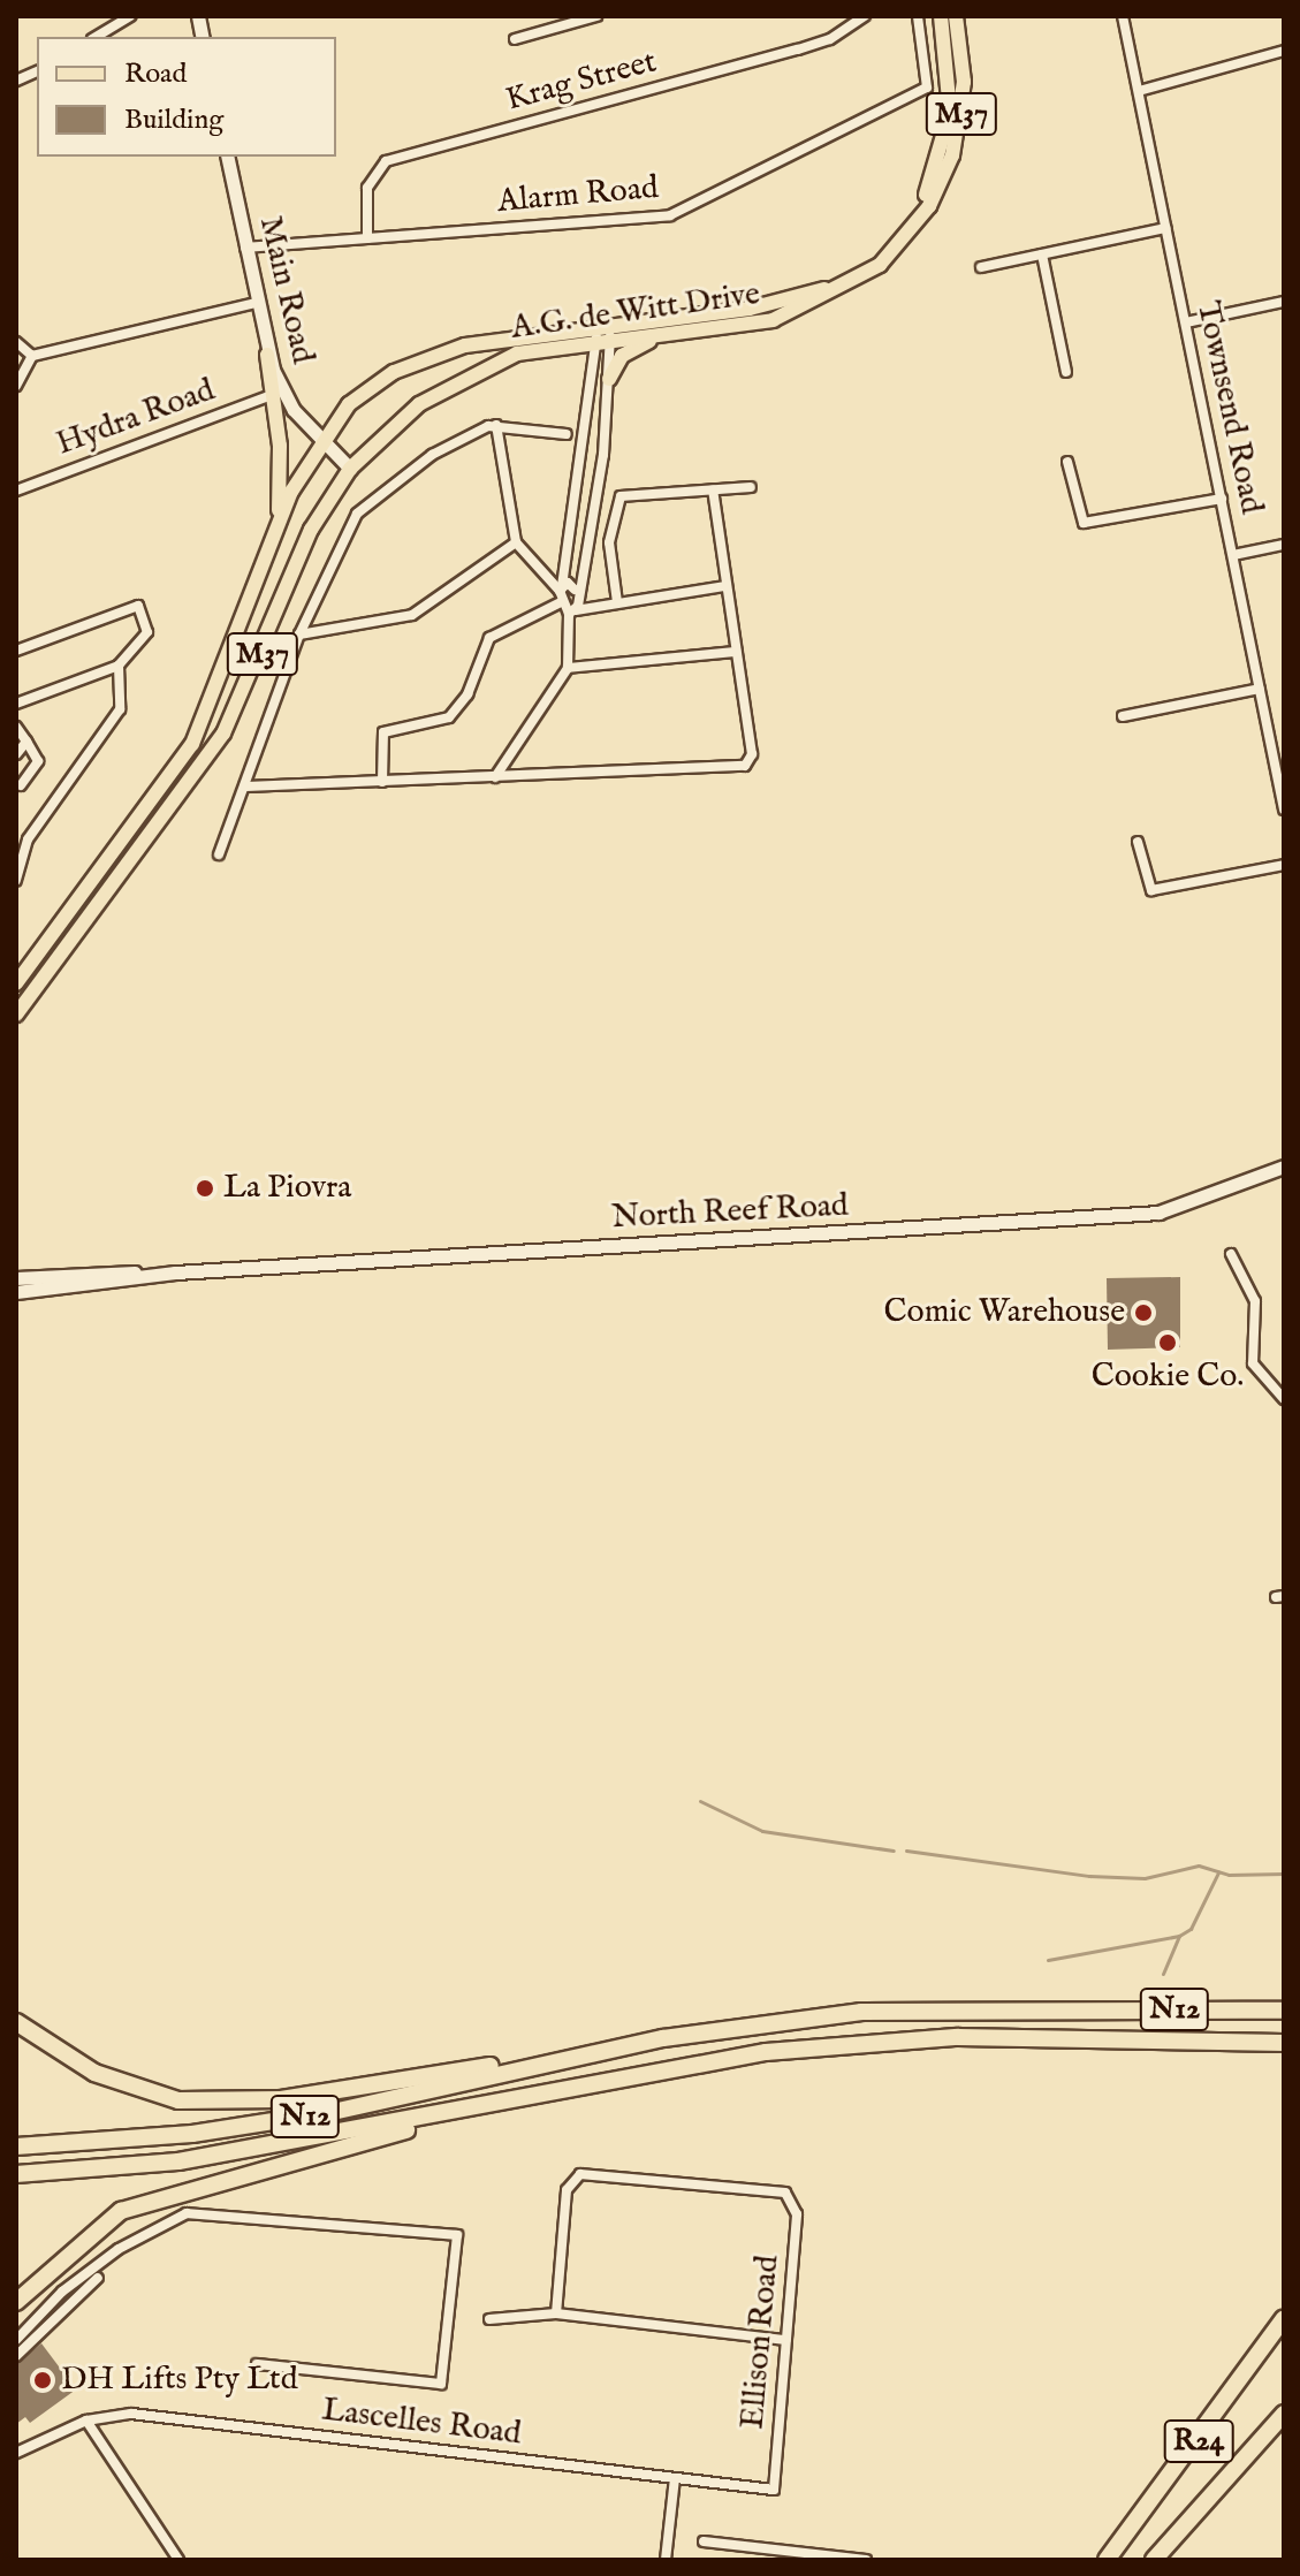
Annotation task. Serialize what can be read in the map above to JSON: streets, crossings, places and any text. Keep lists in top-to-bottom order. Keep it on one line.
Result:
{"streets":{"highway":["N12","R24"],"main road":["M37","Main Road","A.G. de Witt Drive","North Reef Road"],"street":["Krag Street","Alarm Road","Townsend Road","Hydra Road","Ellison Road","Lascelles Road"]},"crossings":[["Krag Street","Alarm Road"],["Alarm Road","Main Road"],["Main Road","A.G. de Witt Drive"],["Ellison Road","Lascelles Road"]],"places":["La Piovra","Comic Warehouse","Cookie Co.","DH Lifts Pty Ltd"],"legend":["Road","Building"]}
